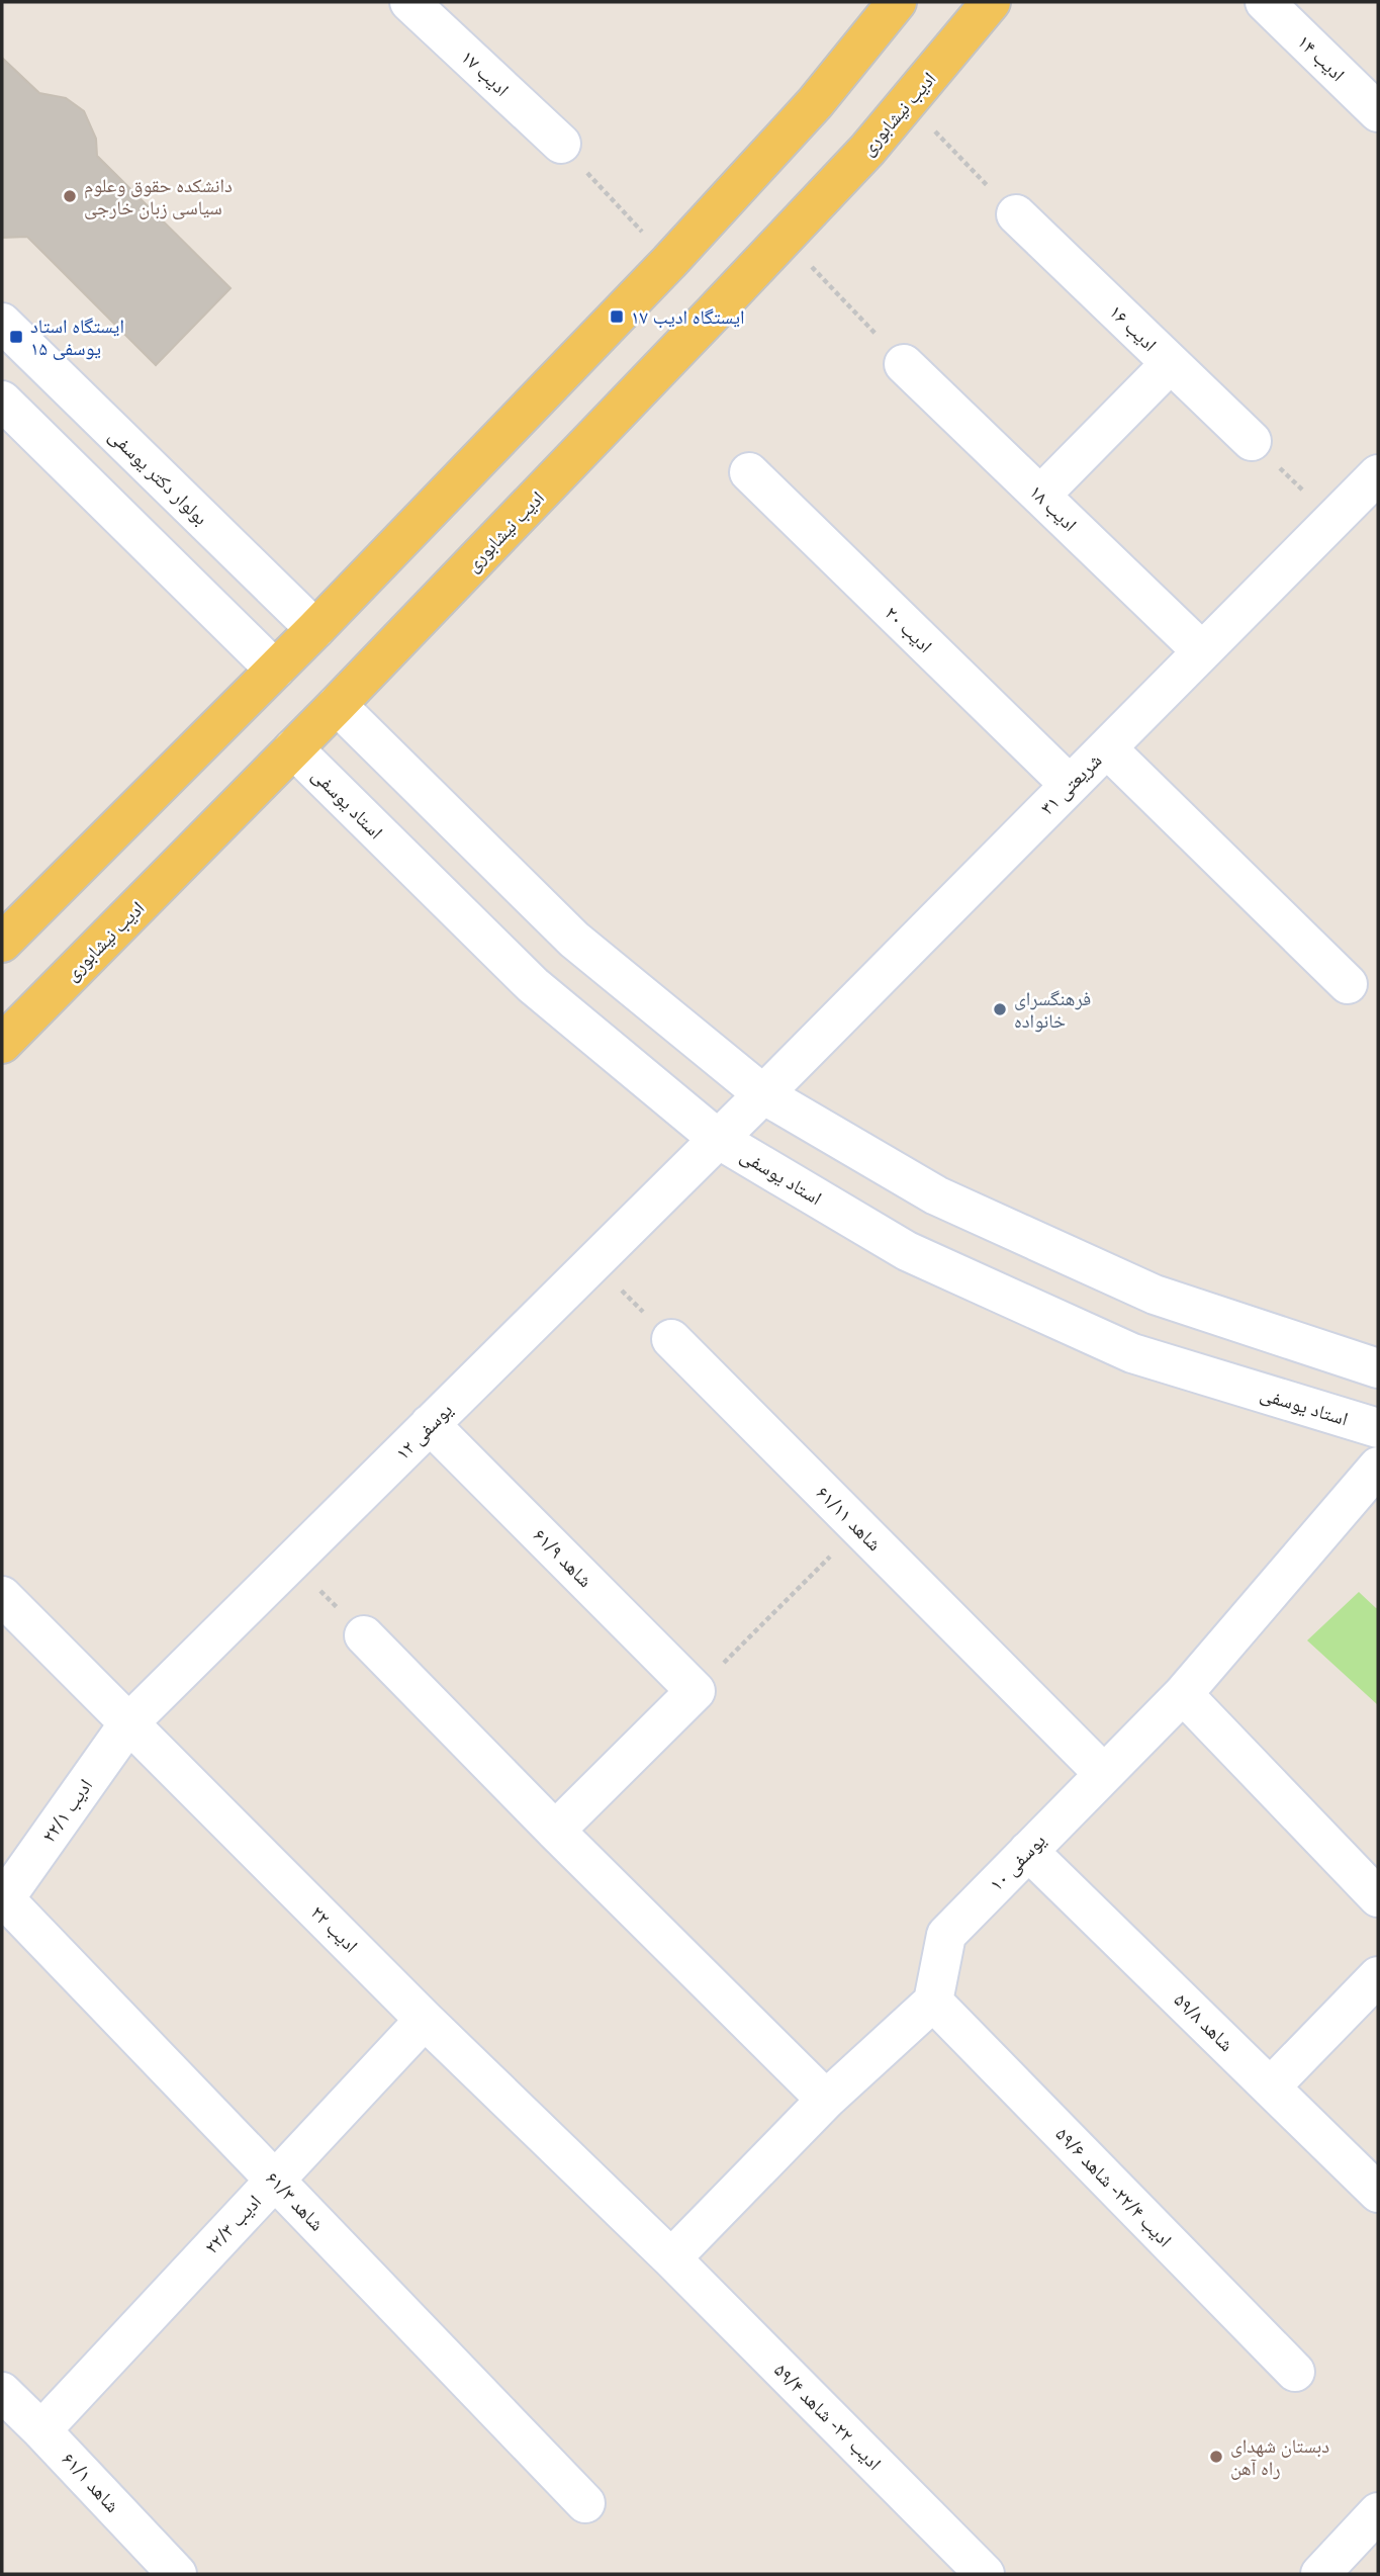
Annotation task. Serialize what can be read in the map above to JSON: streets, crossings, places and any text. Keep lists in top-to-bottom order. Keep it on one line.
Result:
{"streets":{"main road":["ادیب نیشابوری"],"street":["ادیب ۱۴","ادیب ۱۷","ادیب ۱۶","بولوار دکتر یوسفی","ادیب ۱۸","ادیب ۲۰","شریعتی ۳۱","استاد یوسفی","یوسفی ۱۲","شاهد ۶۱/۱۱","شاهد ۶۱/۹","ادیب ۲۲/۱","یوسفی ۱۰","ادیب ۲۲","شاهد ۵۹/۸","ادیب ۲۲/۴ - شاهد ۵۹/۶","شاهد ۶۱/۳","ادیب ۲۲/۳","ادیب ۲۲ - شاهد ۵۹/۴","شاهد ۶۱/۱"]},"crossings":[["ادیب نیشابوری","استاد یوسفی"],["ادیب ۱۸","شریعتی ۳۱"],["ادیب ۲۰","شریعتی ۳۱"],["شریعتی ۳۱","استاد یوسفی"],["شریعتی ۳۱","یوسفی ۱۲"],["استاد یوسفی","یوسفی ۱۲"],["یوسفی ۱۲","شاهد ۶۱/۹"],["یوسفی ۱۲","ادیب ۲۲/۱"],["یوسفی ۱۲","ادیب ۲۲"],["شاهد ۶۱/۱۱","یوسفی ۱۰"],["ادیب ۲۲/۱","ادیب ۲۲"],["ادیب ۲۲/۱","شاهد ۶۱/۳"],["یوسفی ۱۰","شاهد ۵۹/۸"],["یوسفی ۱۰","ادیب ۲۲/۴ - شاهد ۵۹/۶"],["ادیب ۲۲","ادیب ۲۲/۳"],["ادیب ۲۲","ادیب ۲۲ - شاهد ۵۹/۴"],["شاهد ۶۱/۳","ادیب ۲۲/۳"],["ادیب ۲۲/۳","شاهد ۶۱/۱"]],"places":{"other":["دانشکده حقوق وعلوم سیاسی زبان خارجی","فرهنگسرای خانواده","دبستان شهدای راه آهن"],"transit":["ایستگاه ادیب ۱۷","ایستگاه استاد یوسفی ۱۵"]}}
